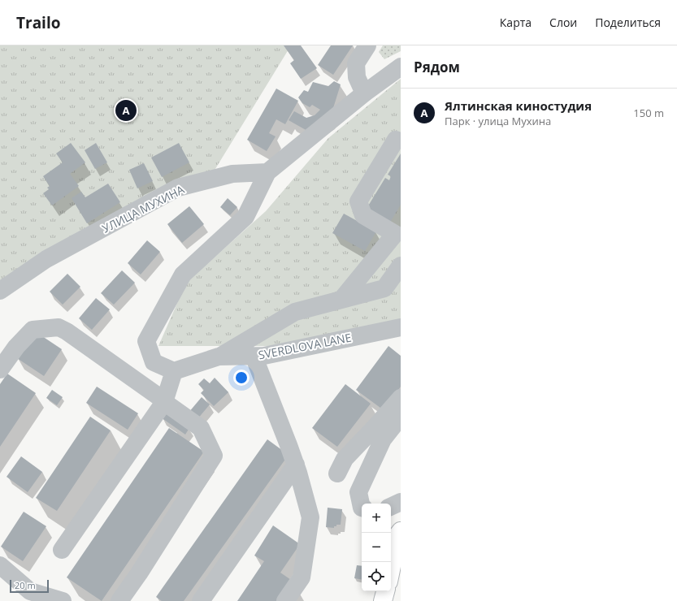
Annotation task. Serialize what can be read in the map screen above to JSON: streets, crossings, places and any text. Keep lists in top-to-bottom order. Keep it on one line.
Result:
{"streets":{"street":["УЛИЦА МУХИНА","SVERDLOVA LANE"]},"scale_bar":"20 m","page":{"header":"Trailo","nav":["Карта","Слои","Поделиться"],"heading":"Рядом","list":[{"mark":"A","name":"Ялтинская киностудия","note":"Парк · улица Мухина","value":"150 m"}],"pins":"A","map_buttons":["+","−"],"scale":"20 m"}}
